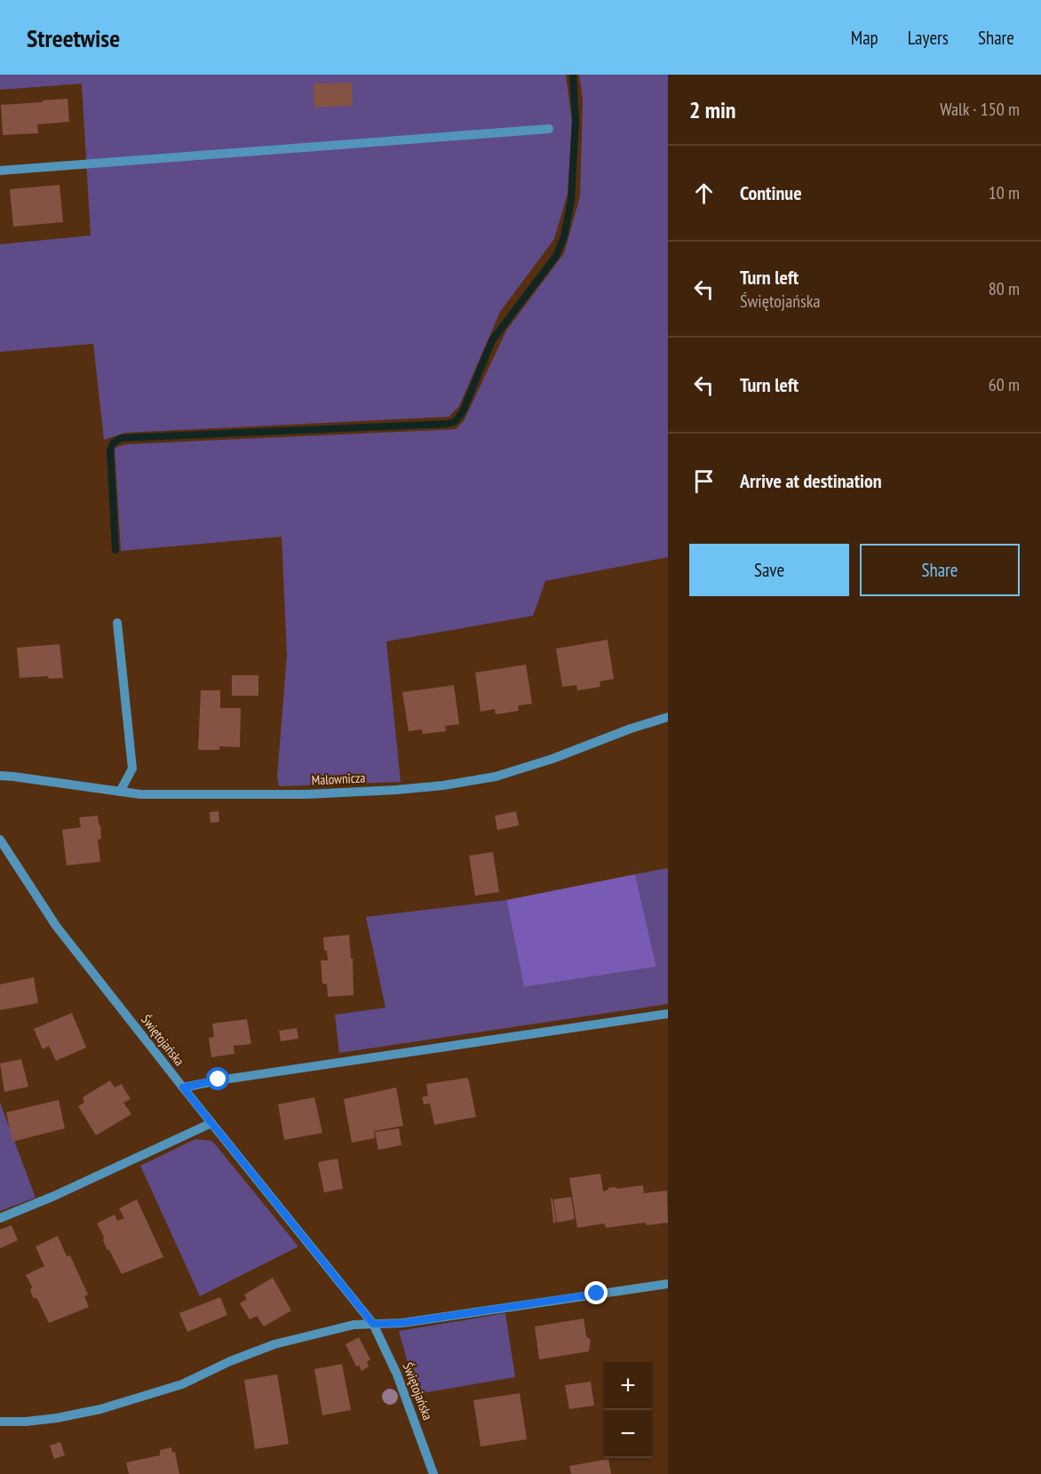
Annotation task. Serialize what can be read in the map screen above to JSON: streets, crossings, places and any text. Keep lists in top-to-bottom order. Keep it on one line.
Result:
{"streets":{"street":["Malownicza","Świętojańska"]},"page":{"header":"Streetwise","nav":["Map","Layers","Share"],"heading":["2 min","Walk · 150 m"],"list":[["Continue","10 m"],["Turn left","Świętojańska","80 m"],["Turn left","60 m"],"Arrive at destination"],"buttons":["Save","Share"],"map_buttons":["+","−"]}}
